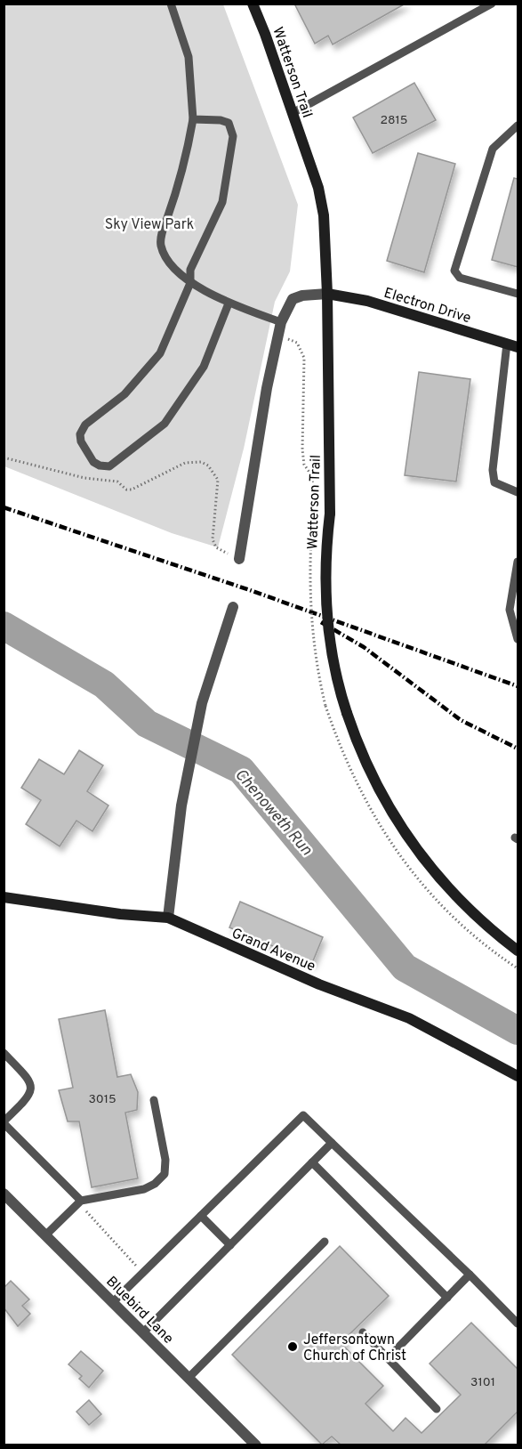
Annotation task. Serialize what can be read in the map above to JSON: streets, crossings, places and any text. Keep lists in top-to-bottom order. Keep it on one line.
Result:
{"streets":{"main road":["Watterson Trail","Electron Drive","Grand Avenue"],"street":["Bluebird Lane"]},"crossings":[["Watterson Trail","Electron Drive"]],"water":["Chenoweth Run"],"parks":["Sky View Park"],"places":["Jeffersontown Church of Christ"],"house_numbers":["2815","3015","3101"]}
